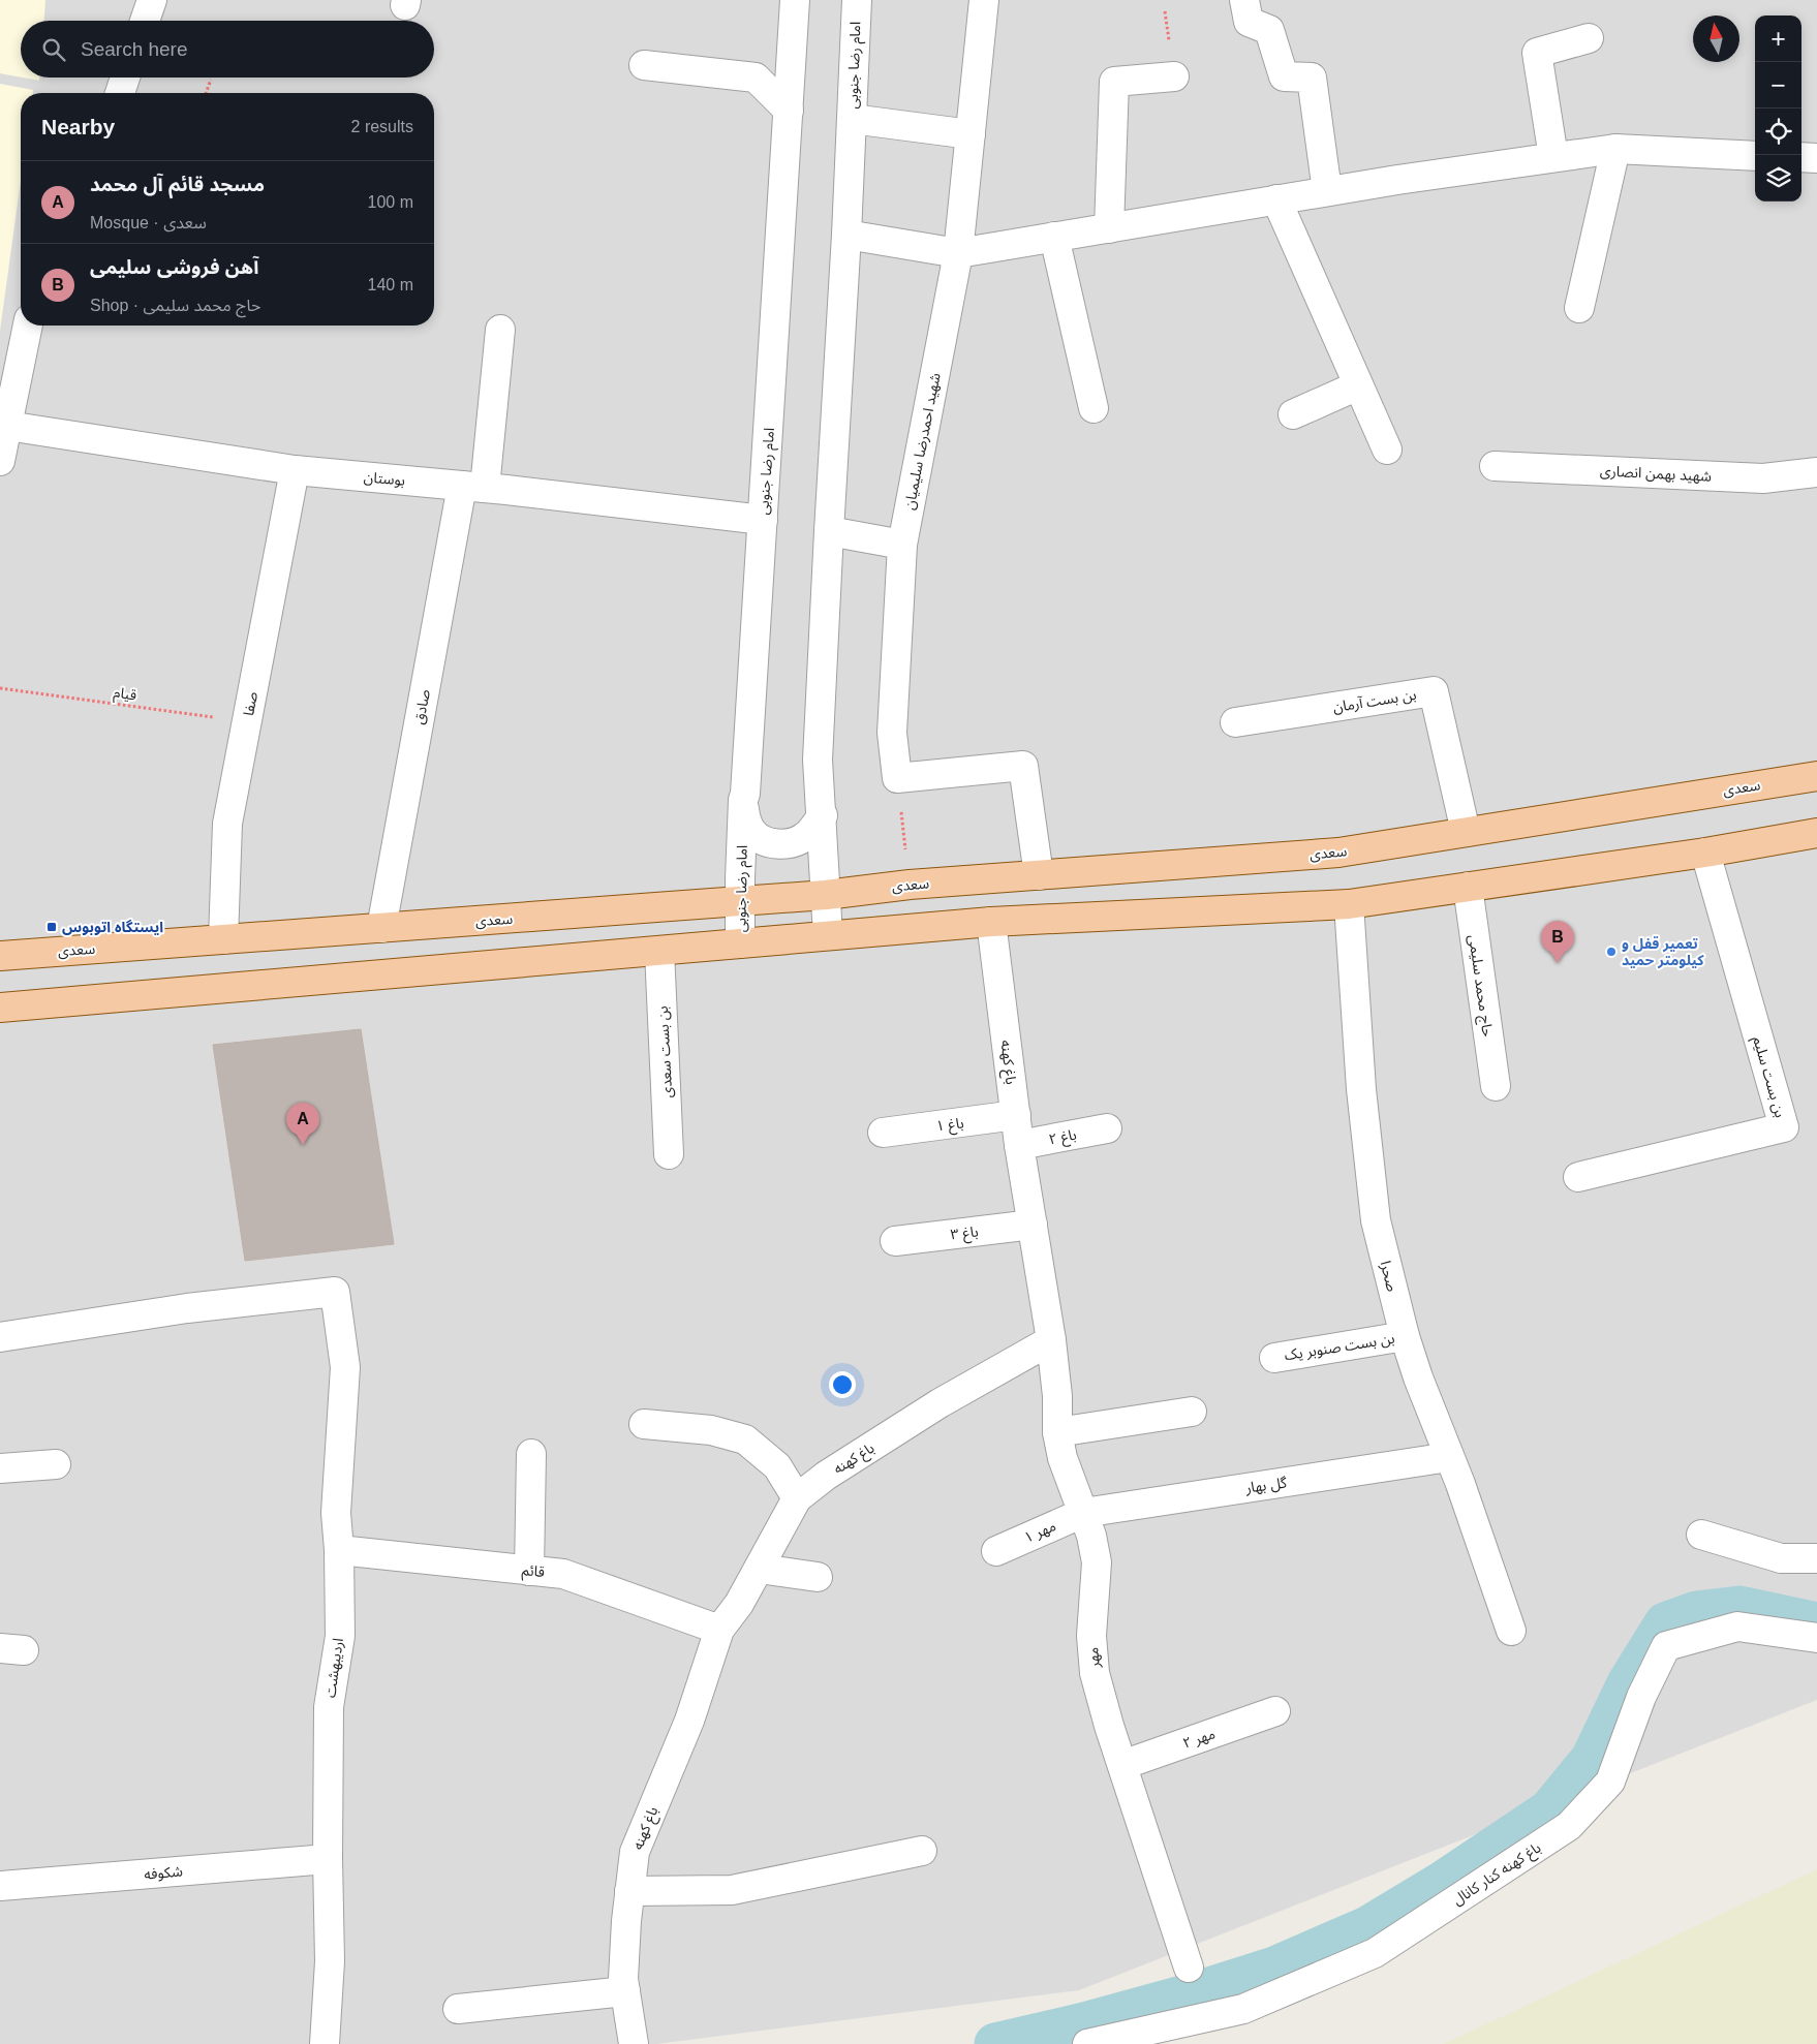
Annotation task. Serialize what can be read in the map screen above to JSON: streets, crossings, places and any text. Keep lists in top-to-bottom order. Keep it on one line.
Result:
{"streets":{"main road":["سعدی"],"street":["امام رضا جنوبی","شهید احمدرضا سلیمیان","شهید بهمن انصاری","بوستان","بن بست آرمان","صفا","صادق","حاج محمد سلیمی","بن بست سعدی","باغ کهنه","بن بست سلیم","باغ ۱","باغ ۲","باغ ۳","صحرا","بن بست صنوبر یک","گل بهار","مهر ۱","قائم","مهر","اردیبهشت","مهر ۲","شکوفه","باغ کهنه کنار کانال"],"path":["قیام"]},"crossings":[["امام رضا جنوبی","بوستان"],["امام رضا جنوبی","سعدی"],["بوستان","صفا"],["بوستان","صادق"],["قیام","صفا"],["بن بست آرمان","سعدی"],["صفا","سعدی"],["صادق","سعدی"],["باغ کهنه","باغ ۱"],["باغ کهنه","باغ ۲"],["باغ کهنه","باغ ۳"],["باغ کهنه","قائم"],["باغ کهنه","مهر"],["صحرا","بن بست صنوبر یک"],["صحرا","گل بهار"],["گل بهار","مهر ۱"],["گل بهار","مهر"],["مهر ۱","مهر"],["قائم","اردیبهشت"],["مهر","مهر ۲"],["اردیبهشت","شکوفه"]],"places":{"transit":["ایستگاه اتوبوس"],"other":["تعمیر قفل و کیلومتر حمید"]},"north":"top","page":{"map_buttons":["+","−"],"search":"Search here","heading":["Nearby","2 results"],"list":[{"mark":"A","name":"مسجد قائم آل محمد","note":"Mosque · سعدی","value":"100 m"},{"mark":"B","name":"آهن فروشی سلیمی","note":"Shop · حاج محمد سلیمی","value":"140 m"}],"pins":["B","A"]}}
